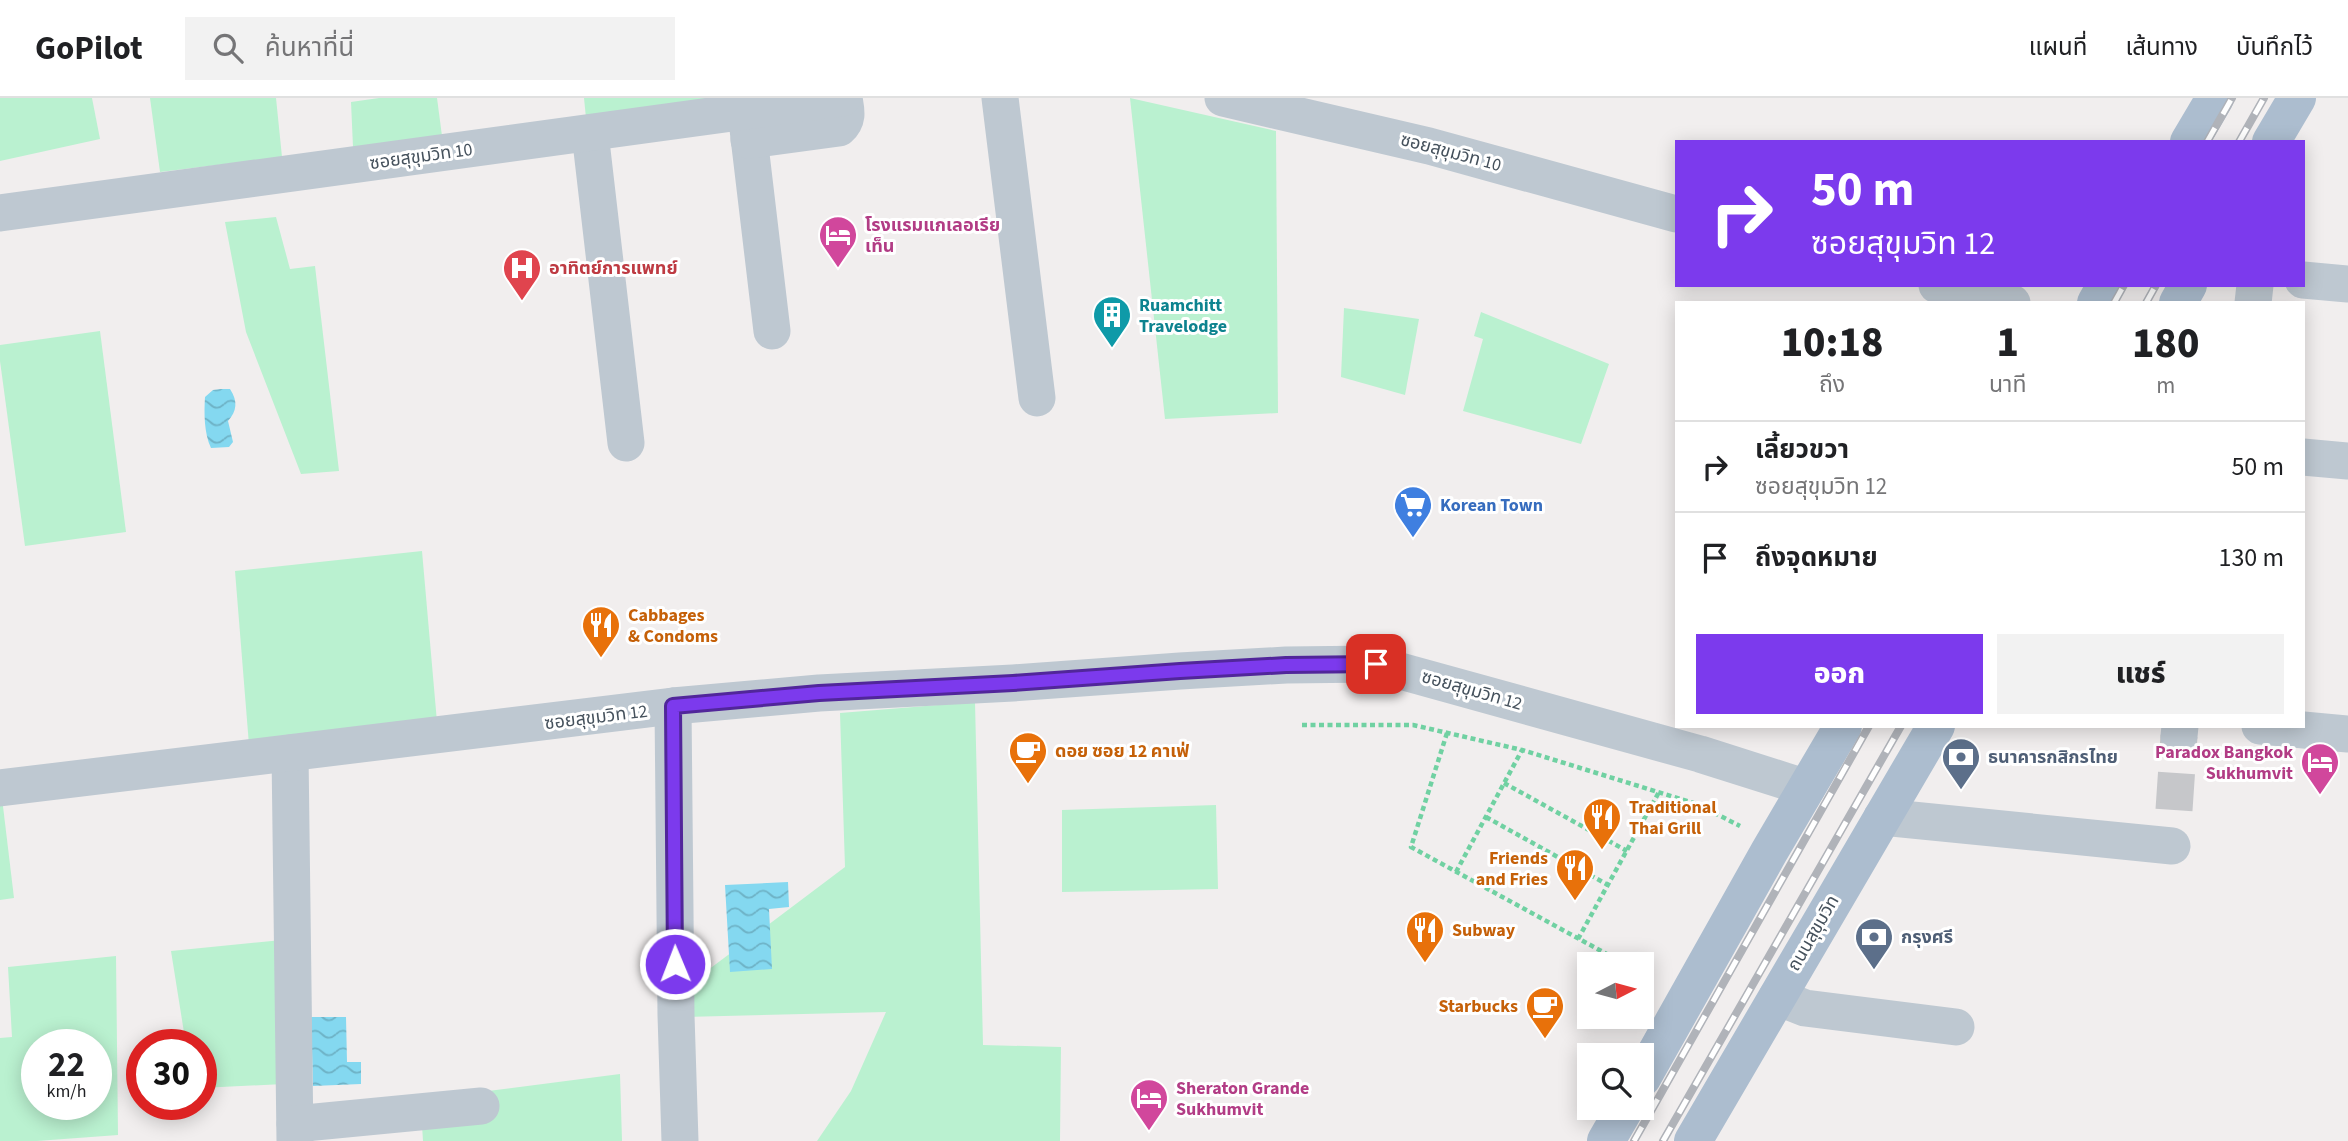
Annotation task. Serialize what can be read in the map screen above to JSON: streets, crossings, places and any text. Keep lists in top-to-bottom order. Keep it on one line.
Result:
{"streets":{"main road":["ถนนสุขุมวิท"],"street":["ซอยสุขุมวิท 10","ซอยสุขุมวิท 12"]},"places":{"hotel":["โรงแรมแกเลอเรีย เท็น","Paradox Bangkok Sukhumvit","Sheraton Grande Sukhumvit"],"hospital":["อาทิตย์การแพทย์"],"building":["Ruamchitt Travelodge"],"supermarket":["Korean Town"],"restaurant":["Cabbages & Condoms","Traditional Thai Grill","Friends and Fries","Subway"],"cafe":["ดอย ซอย 12 คาเฟ่","Starbucks"],"bank":["ธนาคารกสิกรไทย","กรุงศรี"]},"north":"right","page":{"header":"GoPilot","search":"ค้นหาที่นี่","nav":["แผนที่","เส้นทาง","บันทึกไว้"],"turn":["50 m","ซอยสุขุมวิท 12"],"eta":["10:18","ถึง","1","นาที","180","m"],"list":[{"name":"เลี้ยวขวา","note":"ซอยสุขุมวิท 12","value":"50 m"},{"name":"ถึงจุดหมาย","value":"130 m"}],"buttons":["ออก","แชร์"],"speed":"22 km/h","limit":"30"}}
